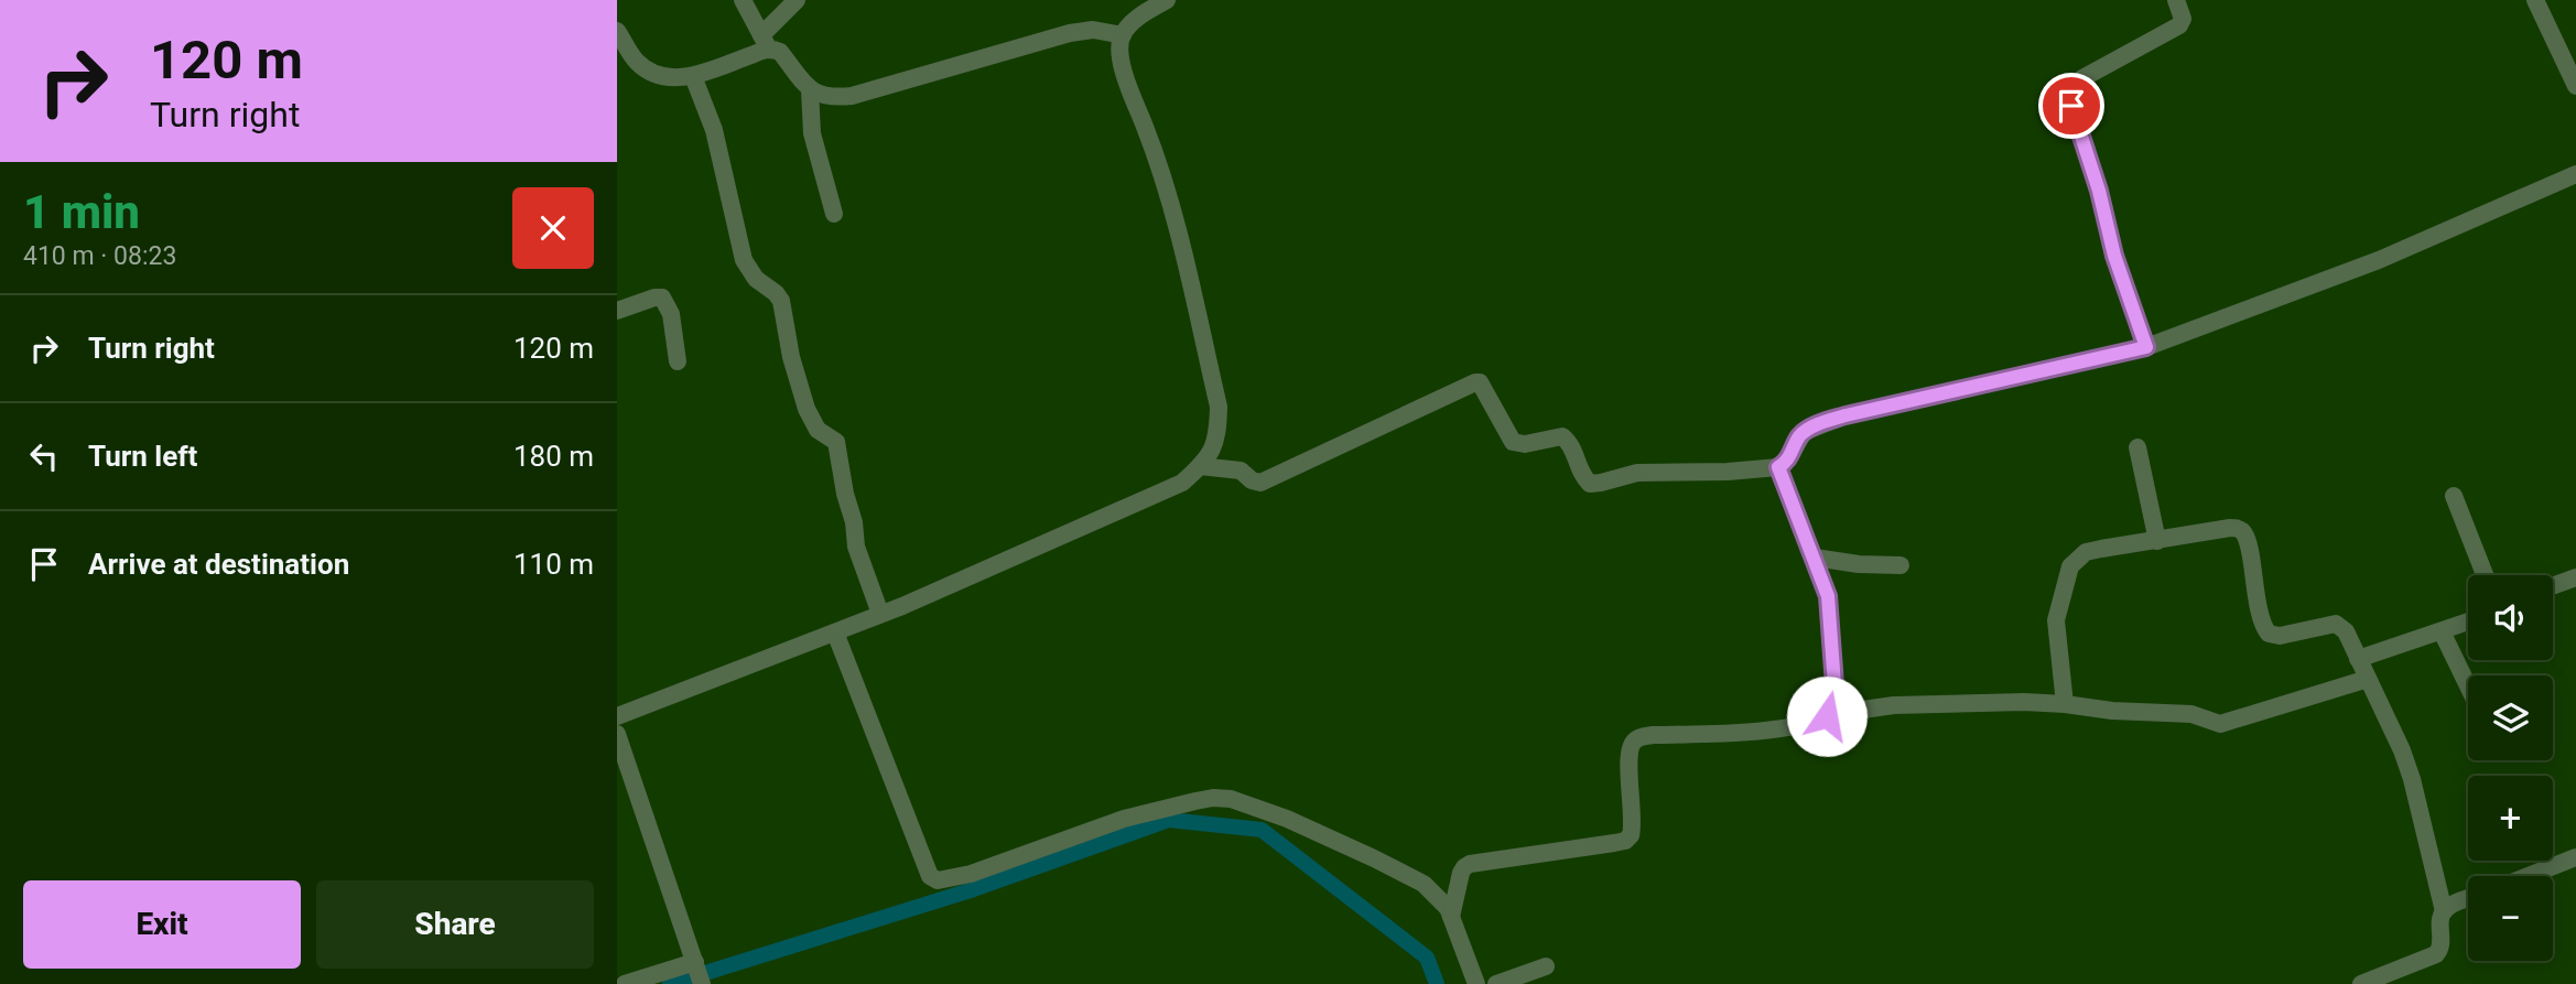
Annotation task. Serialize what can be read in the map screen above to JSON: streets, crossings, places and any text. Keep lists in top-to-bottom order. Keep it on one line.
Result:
{"page":{"turn":["120 m","Turn right"],"heading":["1 min","410 m · 08:23"],"list":[{"name":"Turn right","value":"120 m"},{"name":"Turn left","value":"180 m"},{"name":"Arrive at destination","value":"110 m"}],"map_buttons":["+","−"],"buttons":["Exit","Share"]}}
